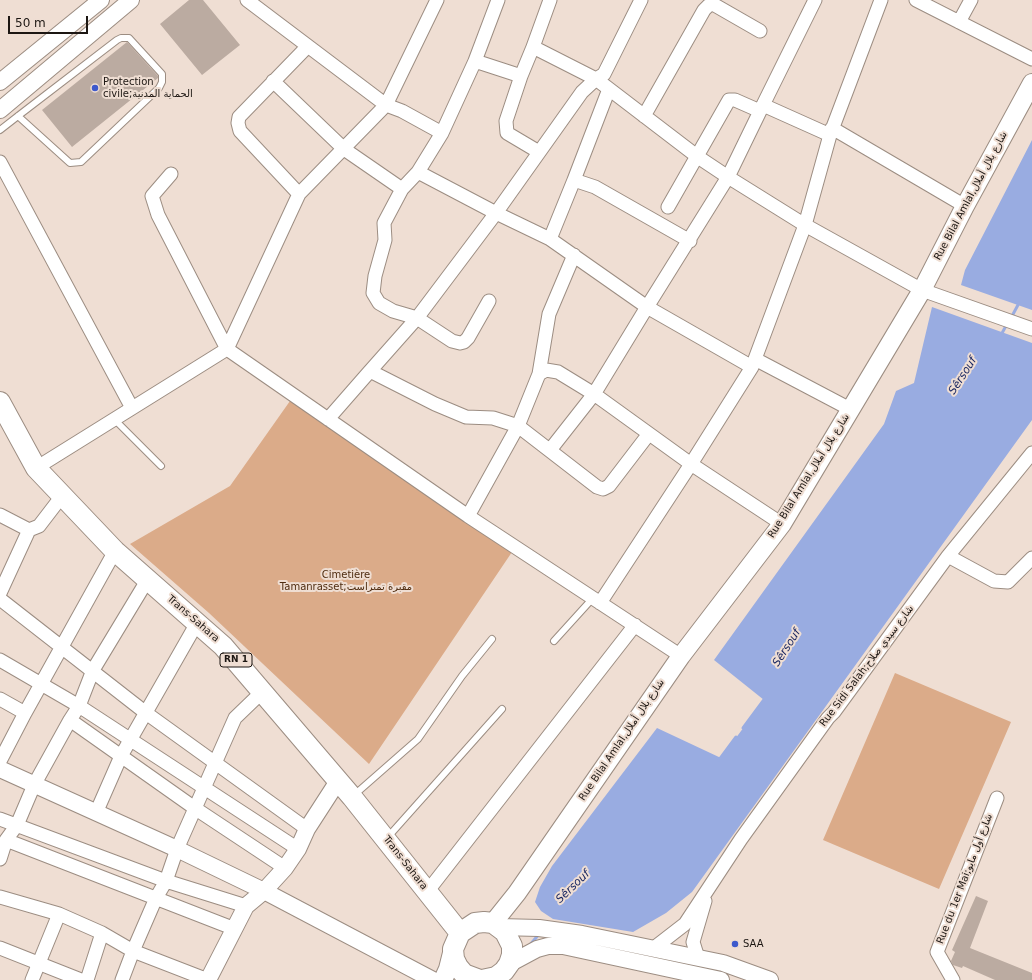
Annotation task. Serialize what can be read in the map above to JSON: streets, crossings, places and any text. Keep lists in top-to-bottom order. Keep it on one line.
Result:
{"streets":{"main road":["Rue Bilal Amlal,شارع بلال أملال","Trans-Sahara","RN 1"],"street":["Rue Sidi Salah;شارع سيدي صلاح","Rue du 1er Mai;شارع أول مايو"]},"crossings":[["Rue Bilal Amlal,شارع بلال أملال","Trans-Sahara"]],"water":["Sêrsouf"],"parks":["Cimetière Tamanrasset;مقبرة تمنراست"],"places":["Protection civile;الحماية المدنية","SAA"],"scale_bar":"50 m"}
